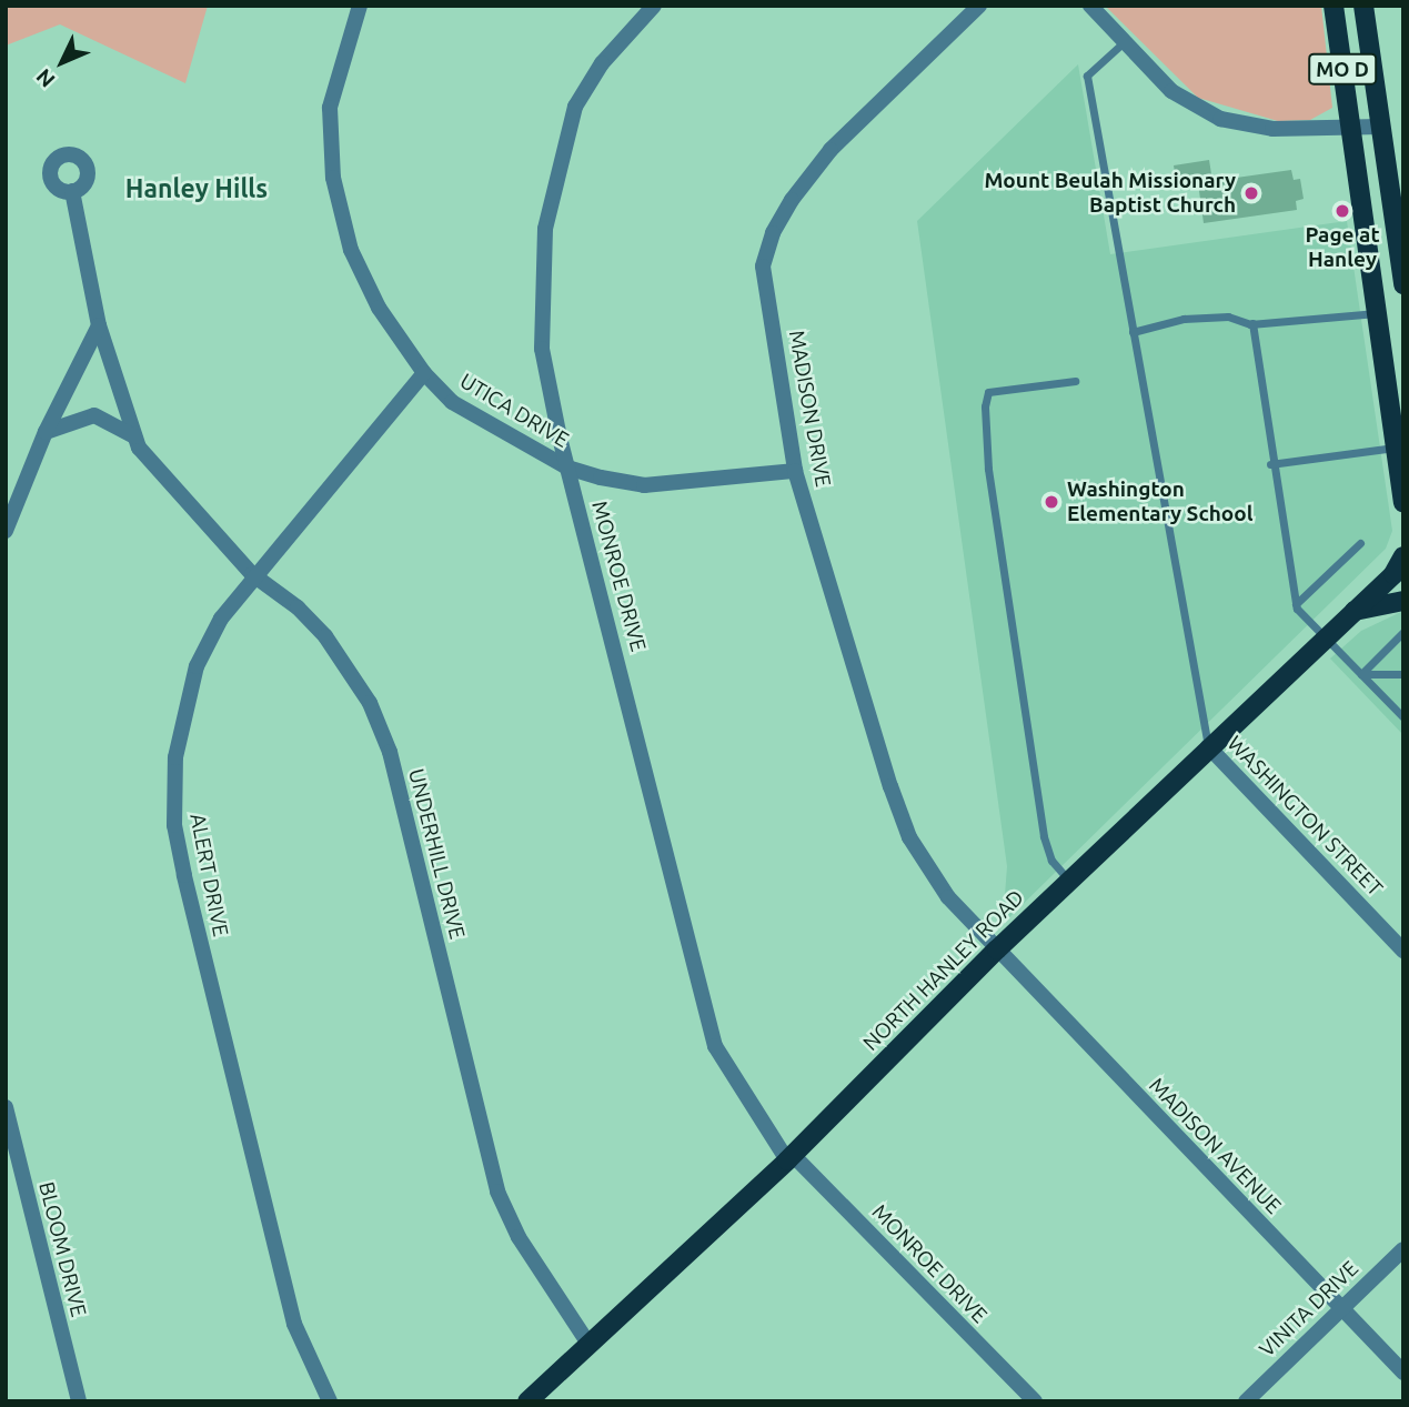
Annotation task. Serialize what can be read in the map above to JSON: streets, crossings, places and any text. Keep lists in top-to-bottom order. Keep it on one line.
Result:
{"streets":{"main road":["MO D","NORTH HANLEY ROAD"],"street":["MADISON DRIVE","UTICA DRIVE","MONROE DRIVE","WASHINGTON STREET","UNDERHILL DRIVE","ALERT DRIVE","MADISON AVENUE","BLOOM DRIVE","VINITA DRIVE"]},"crossings":[["MADISON DRIVE","UTICA DRIVE"],["MADISON DRIVE","NORTH HANLEY ROAD"],["MADISON DRIVE","MADISON AVENUE"],["UTICA DRIVE","MONROE DRIVE"],["UTICA DRIVE","ALERT DRIVE"],["MONROE DRIVE","NORTH HANLEY ROAD"],["WASHINGTON STREET","NORTH HANLEY ROAD"],["UNDERHILL DRIVE","ALERT DRIVE"],["UNDERHILL DRIVE","NORTH HANLEY ROAD"],["NORTH HANLEY ROAD","MADISON AVENUE"],["MADISON AVENUE","VINITA DRIVE"]],"districts":["Hanley Hills"],"places":["Mount Beulah Missionary Baptist Church","Page at Hanley","Washington Elementary School"],"north":"bottom left"}
